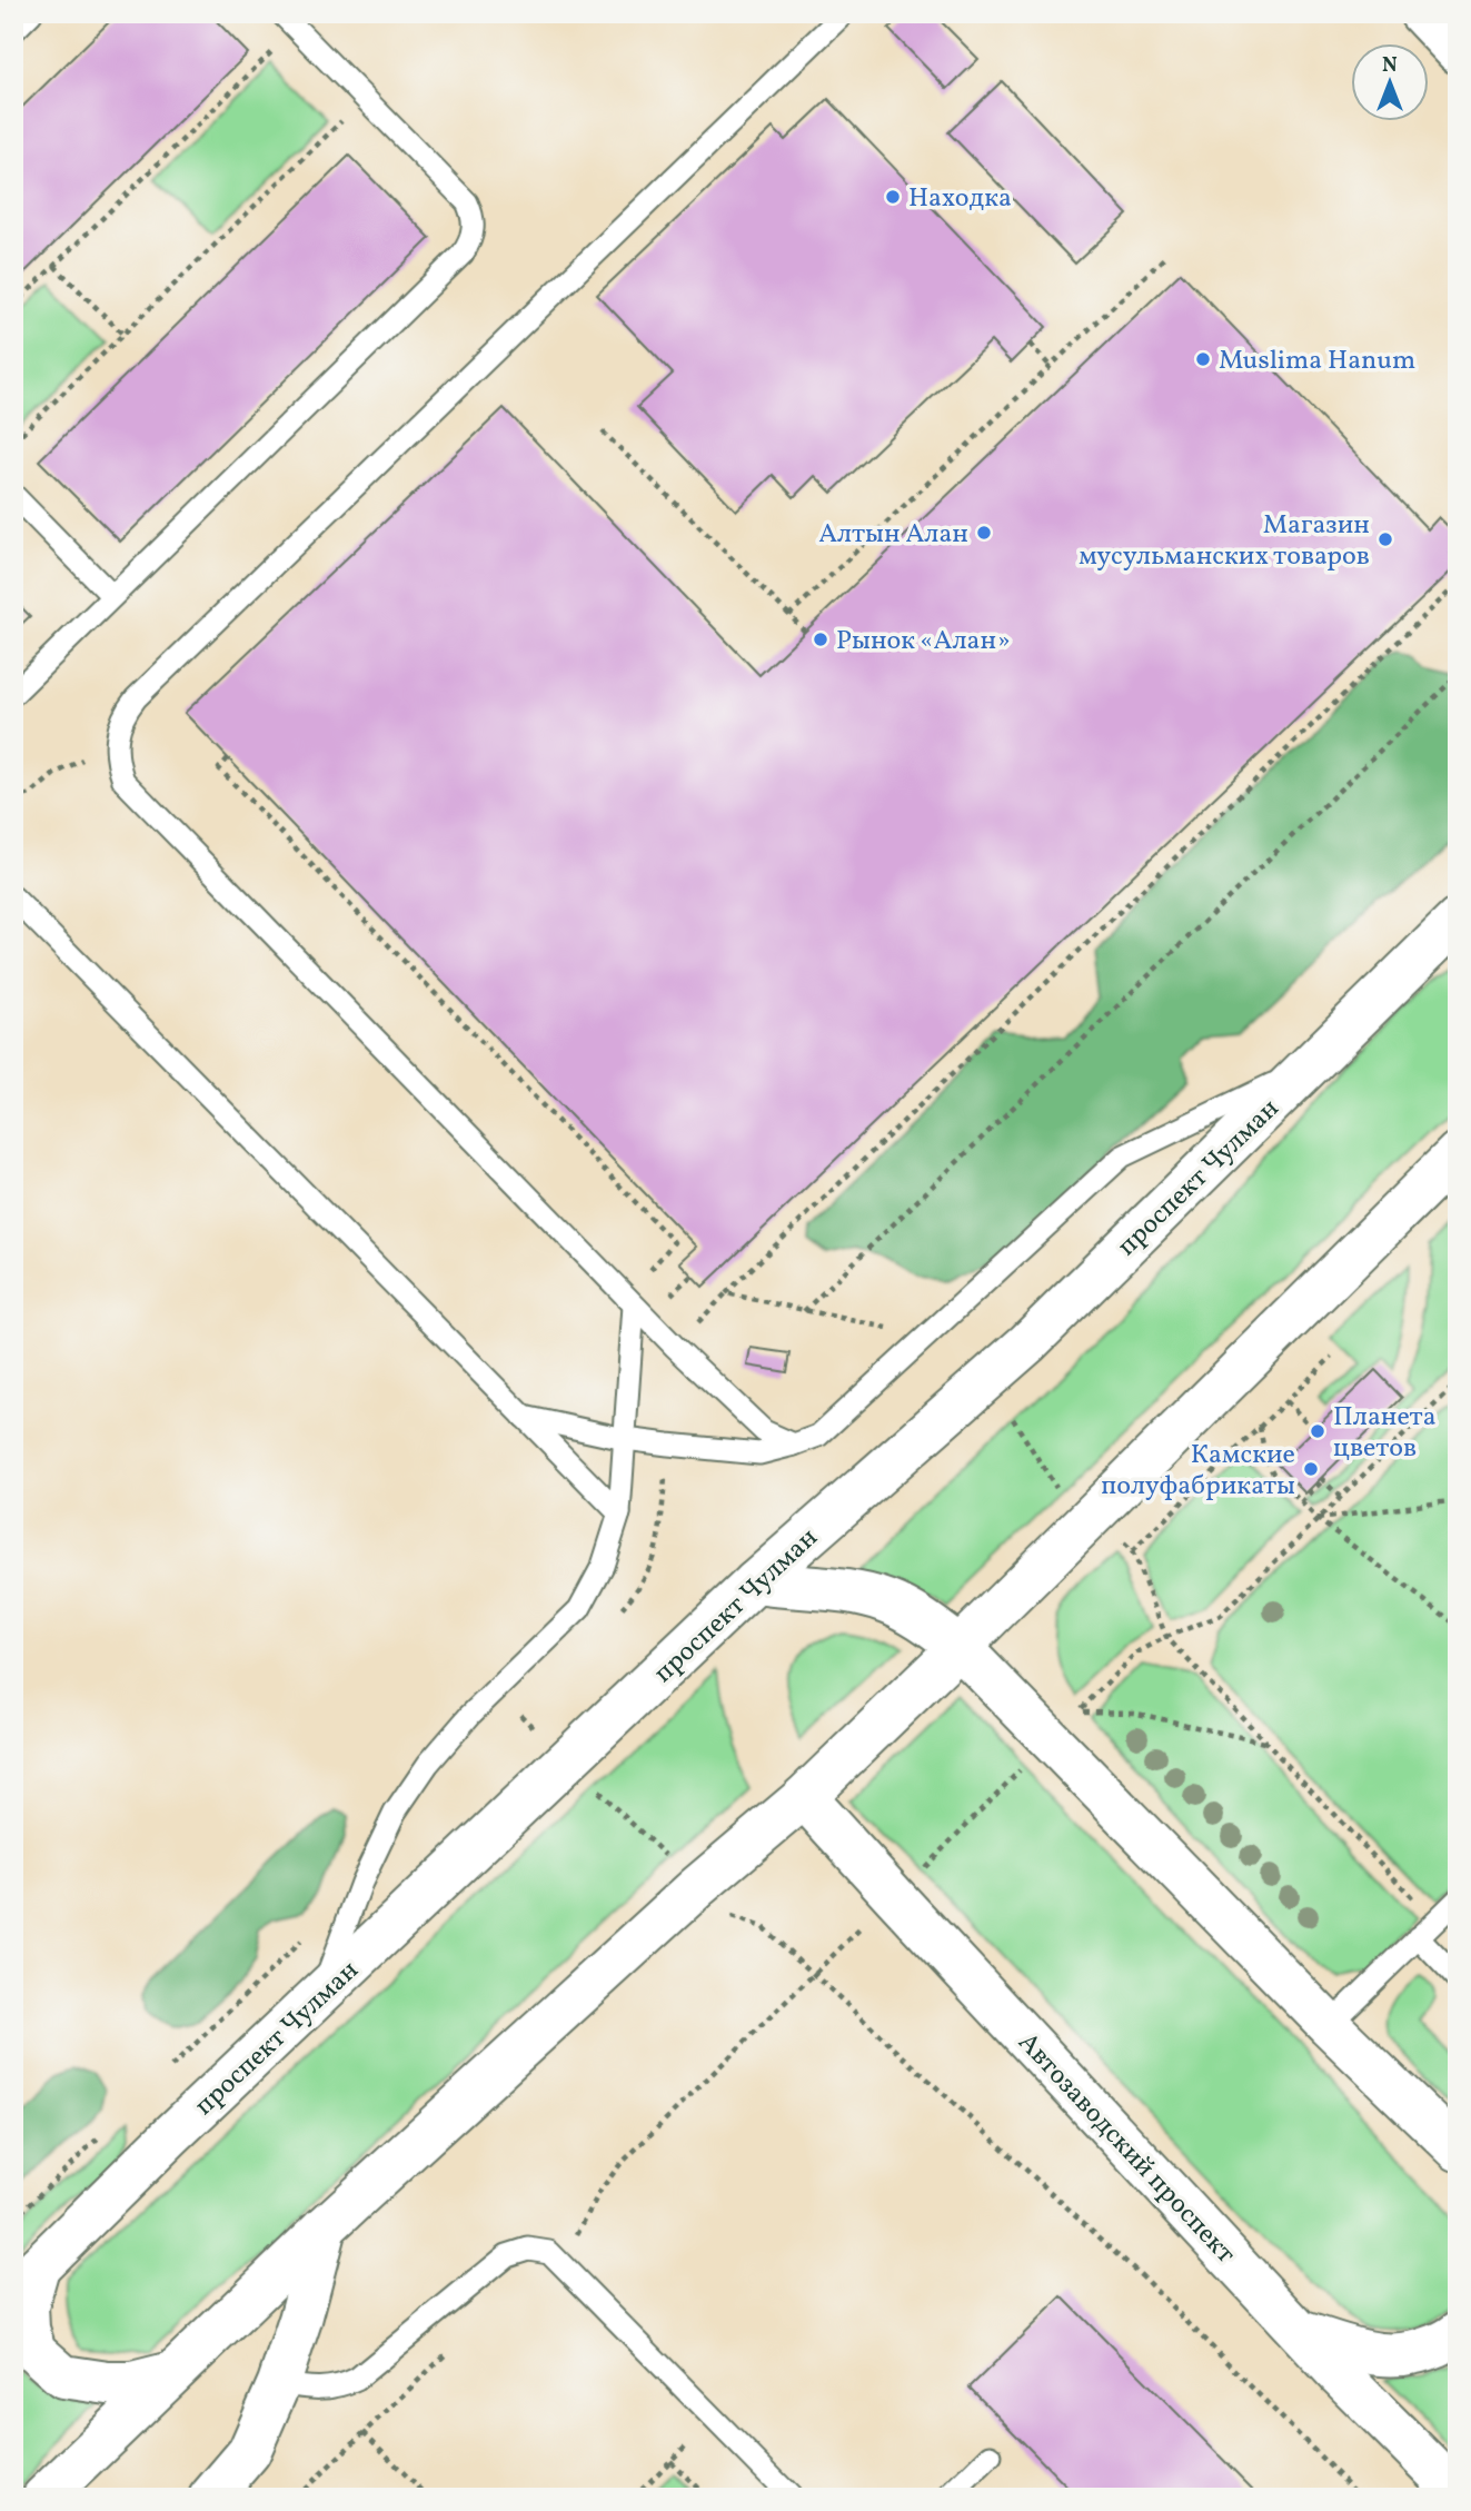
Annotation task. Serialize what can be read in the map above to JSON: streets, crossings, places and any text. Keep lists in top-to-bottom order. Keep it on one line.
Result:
{"streets":{"main road":["проспект Чулман","Автозаводский проспект"]},"places":["Находка","Muslima Hanum","Алтын Алан","Магазин мусульманских товаров","Рынок «Алан»","Планета цветов","Камские полуфабрикаты"],"north":"top"}
